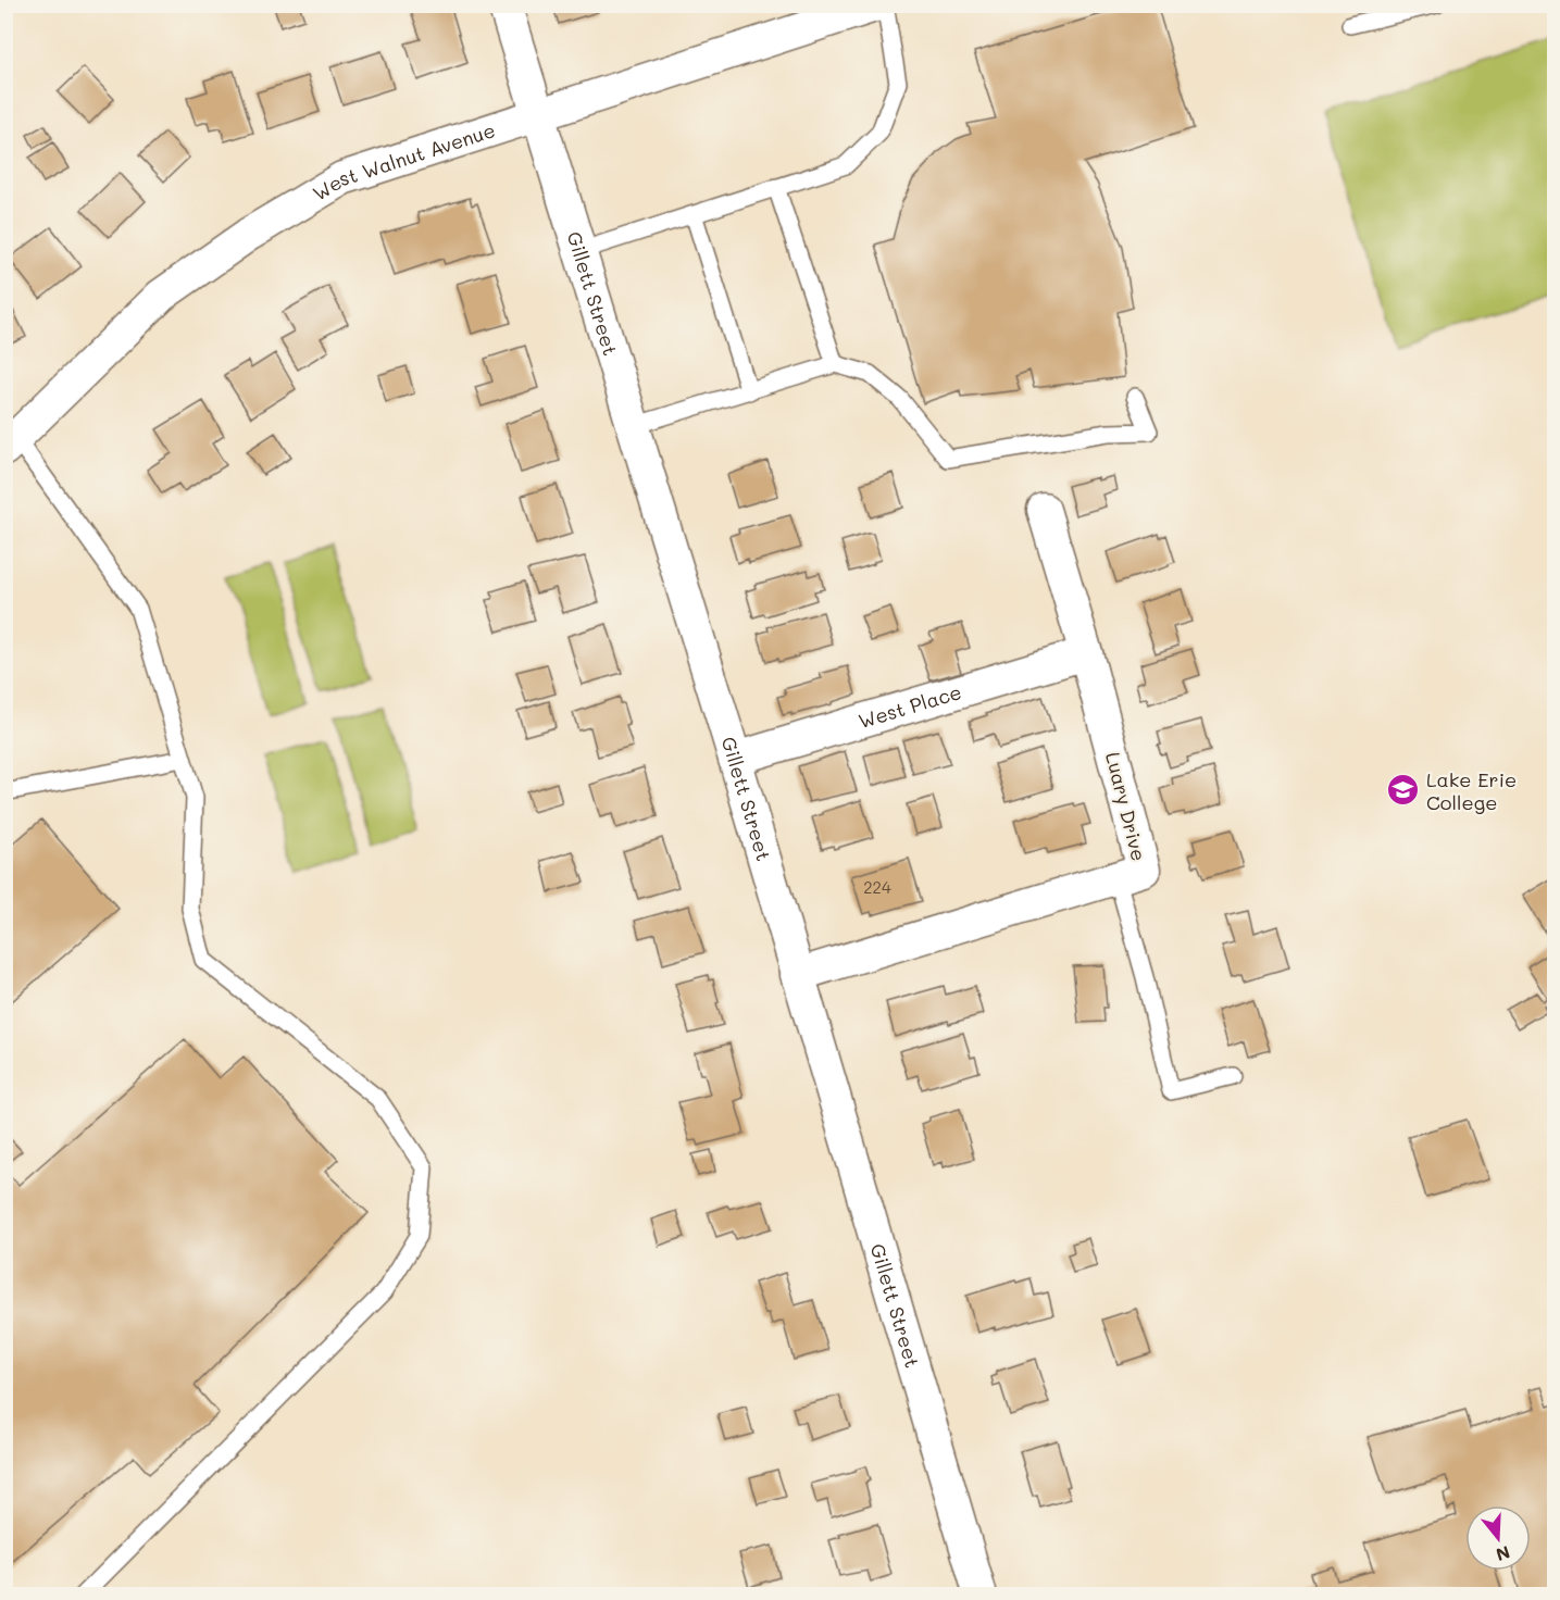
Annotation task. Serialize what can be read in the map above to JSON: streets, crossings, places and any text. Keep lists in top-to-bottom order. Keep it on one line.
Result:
{"streets":{"street":["West Walnut Avenue","Gillett Street","West Place","Luary Drive"]},"crossings":[["West Walnut Avenue","Gillett Street"],["Gillett Street","West Place"],["Gillett Street","Luary Drive"],["West Place","Luary Drive"]],"places":{"school or university":["Lake Erie College"]},"house_numbers":["224"],"north":"bottom"}
